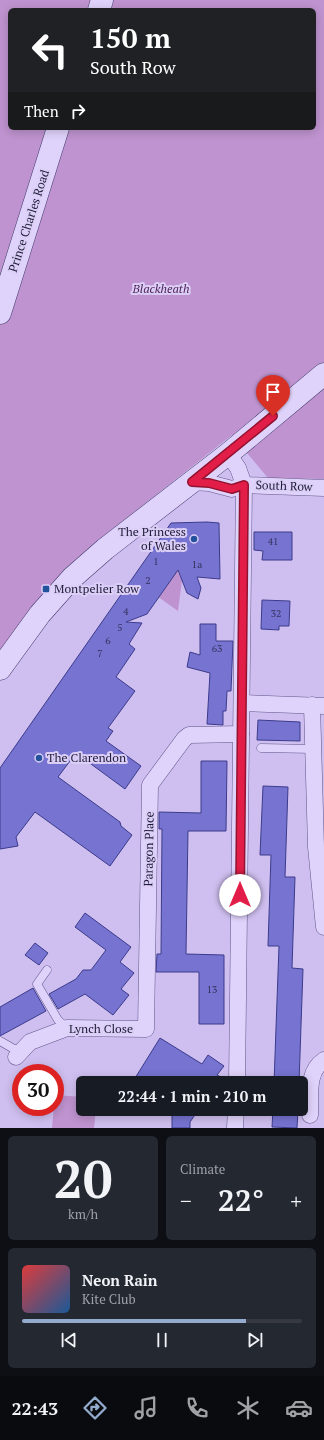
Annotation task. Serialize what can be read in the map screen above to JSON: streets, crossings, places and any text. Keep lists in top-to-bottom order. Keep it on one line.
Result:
{"streets":{"main road":["Prince Charles Road"],"street":["South Row","Paragon Place","Lynch Close"]},"crossings":[["Paragon Place","Lynch Close"]],"parks":["Blackheath"],"places":{"other":["The Princess of Wales","The Clarendon"],"transit":["Montpelier Row"]},"house_numbers":["41","1","1a","2","4","32","5","6","63","7","13"],"page":{"turn":["150 m","South Row"],"then":"Then","limit":"30","trip":"22:44 · 1 min · 210 m","tile":[["20","km/h"],"Climate"],"heat":["−","22°","+"],"song":["Neon Rain","Kite Club"],"tabs":"22:43"}}
